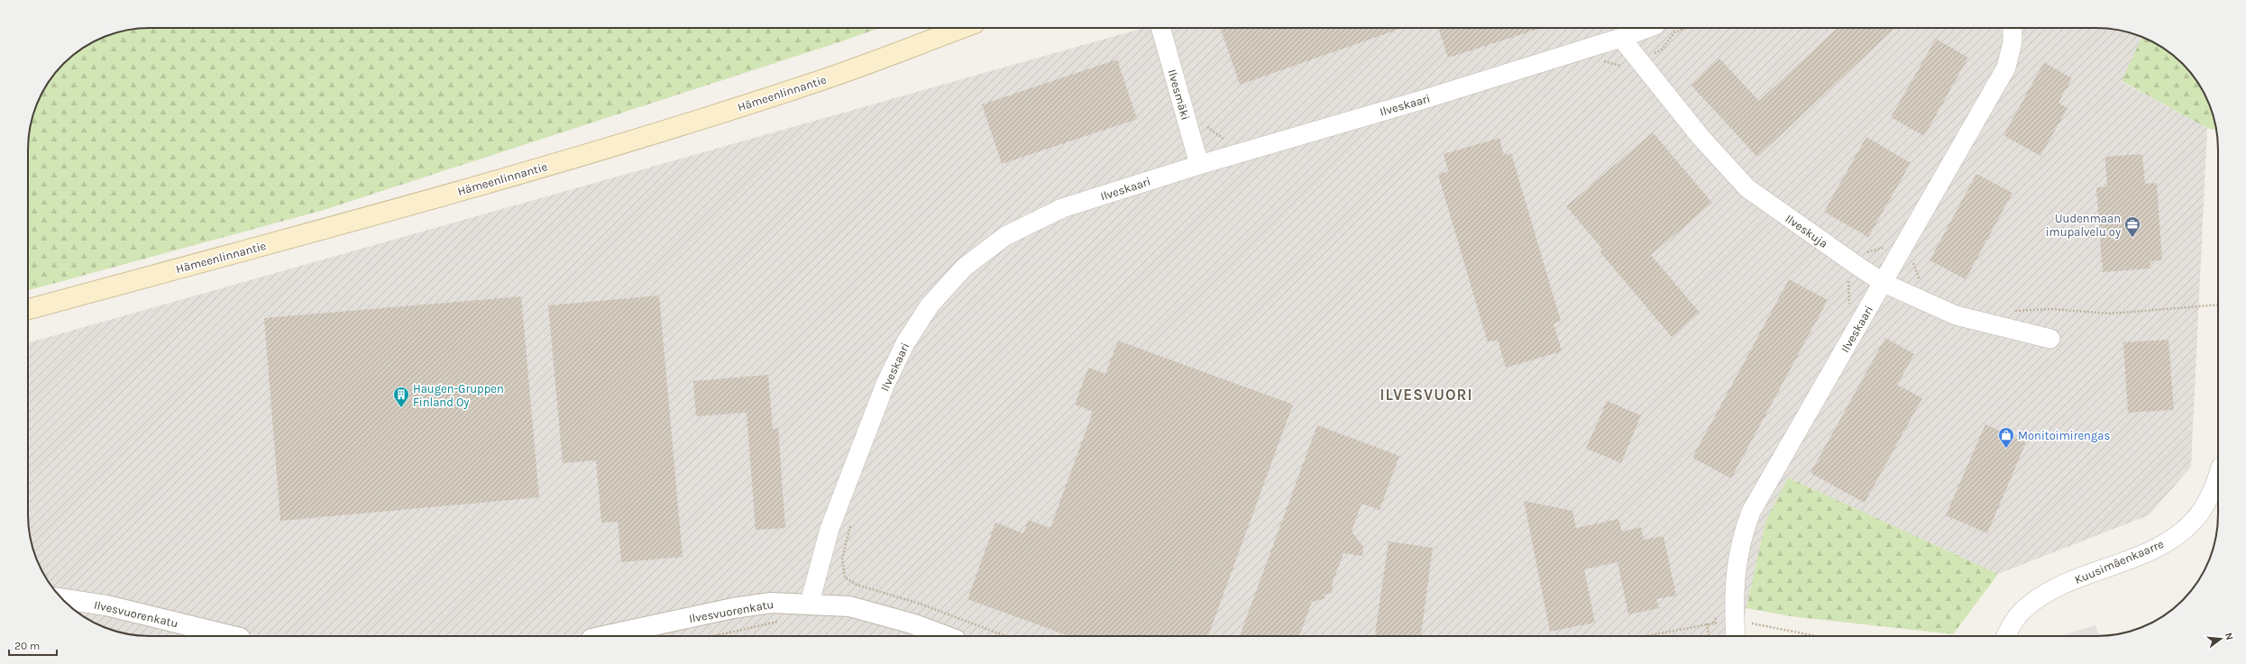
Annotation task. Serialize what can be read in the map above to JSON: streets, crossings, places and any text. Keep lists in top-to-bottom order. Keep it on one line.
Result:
{"streets":{"main road":["Hämeenlinnantie"],"street":["Ilvesmäki","Ilveskaari","Ilveskuja","Kuusimäenkaarre","Ilvesvuorenkatu"]},"crossings":[["Ilvesmäki","Ilveskaari"],["Ilveskaari","Ilveskuja"],["Ilveskaari","Ilvesvuorenkatu"]],"districts":["ILVESVUORI"],"places":{"office":["Uudenmaan imupalvelu oy"],"building":["Haugen-Gruppen Finland Oy"],"shop":["Monitoimirengas"]},"scale_bar":"20 m","north":"right"}
